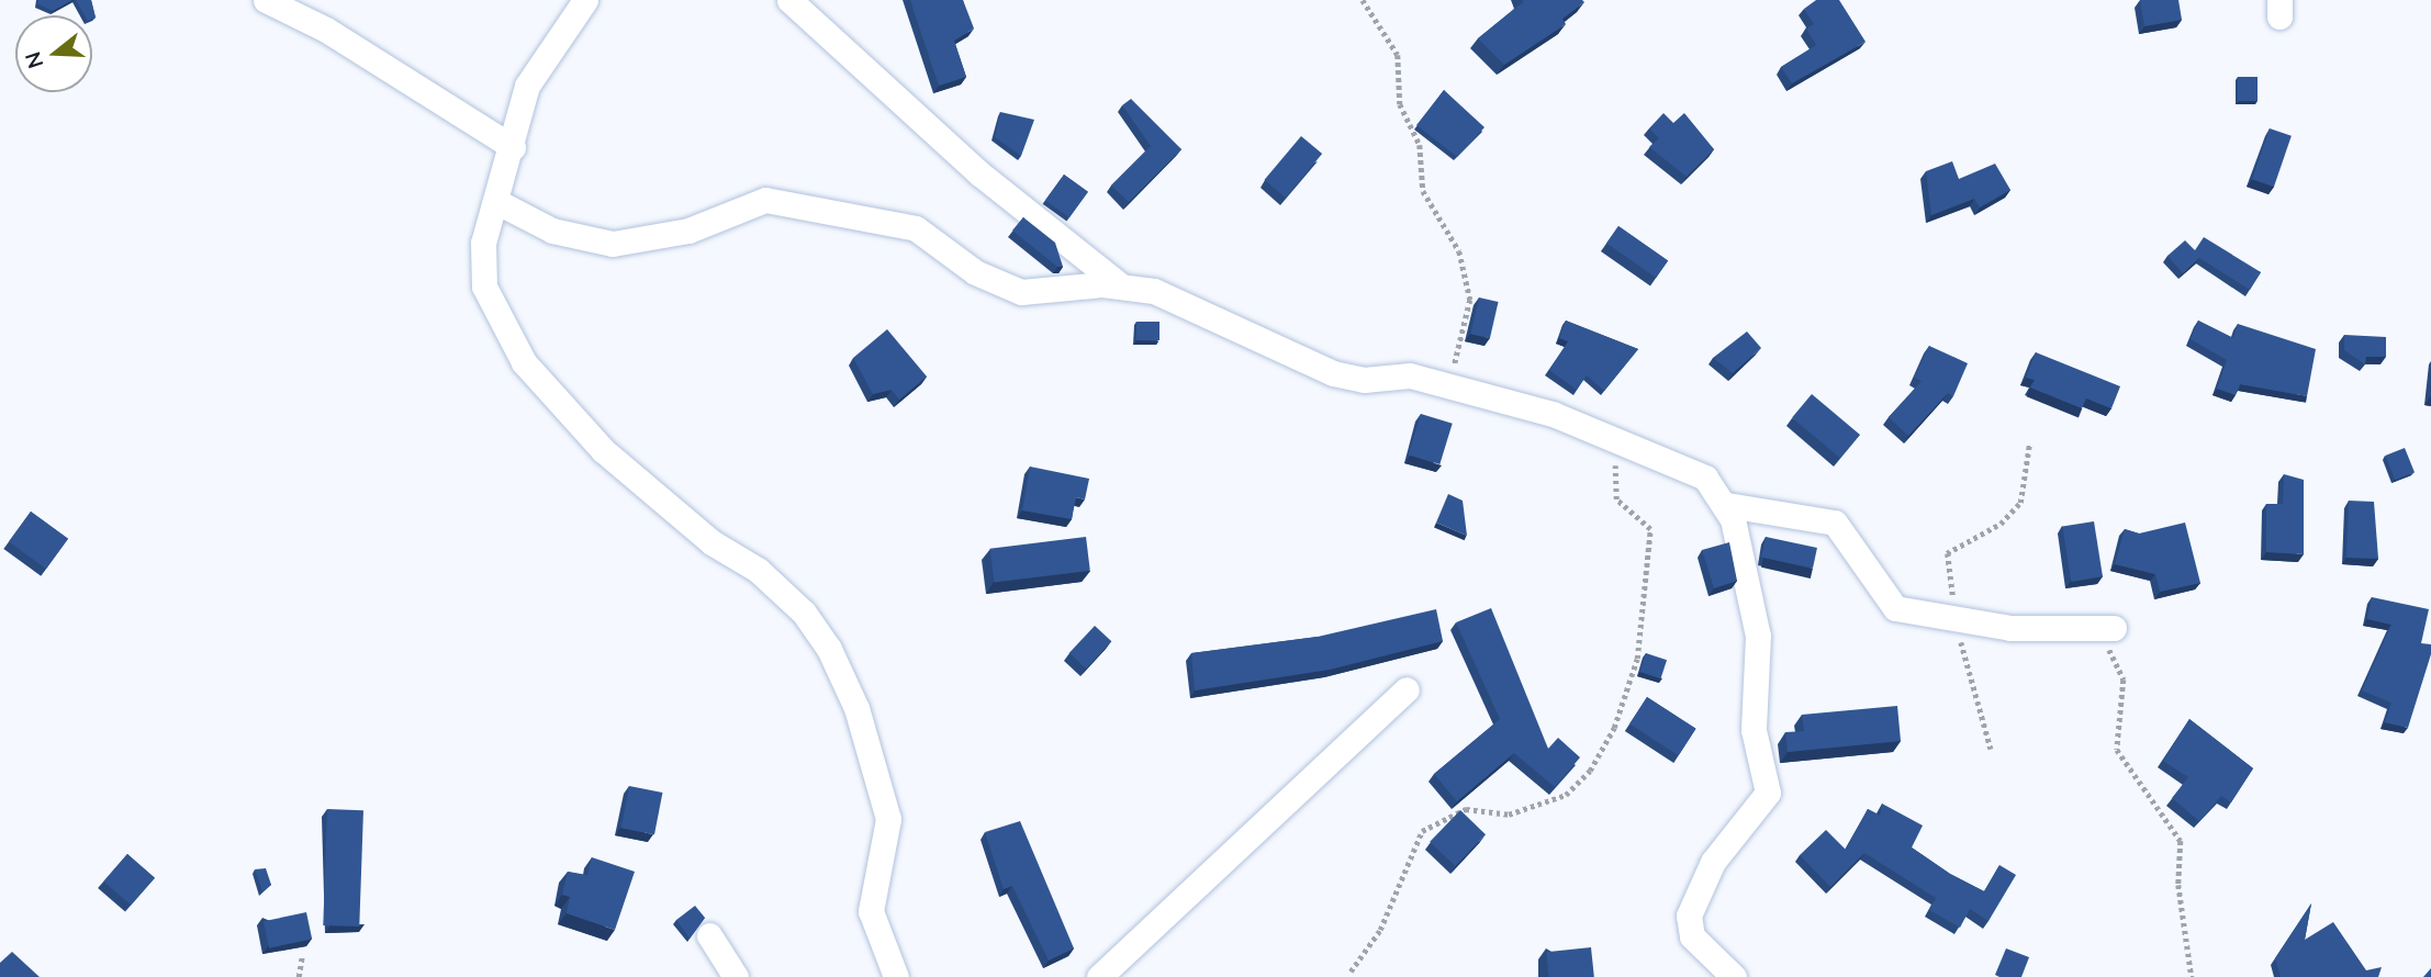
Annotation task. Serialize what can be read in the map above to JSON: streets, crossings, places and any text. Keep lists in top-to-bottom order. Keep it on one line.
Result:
{"north":"left"}
